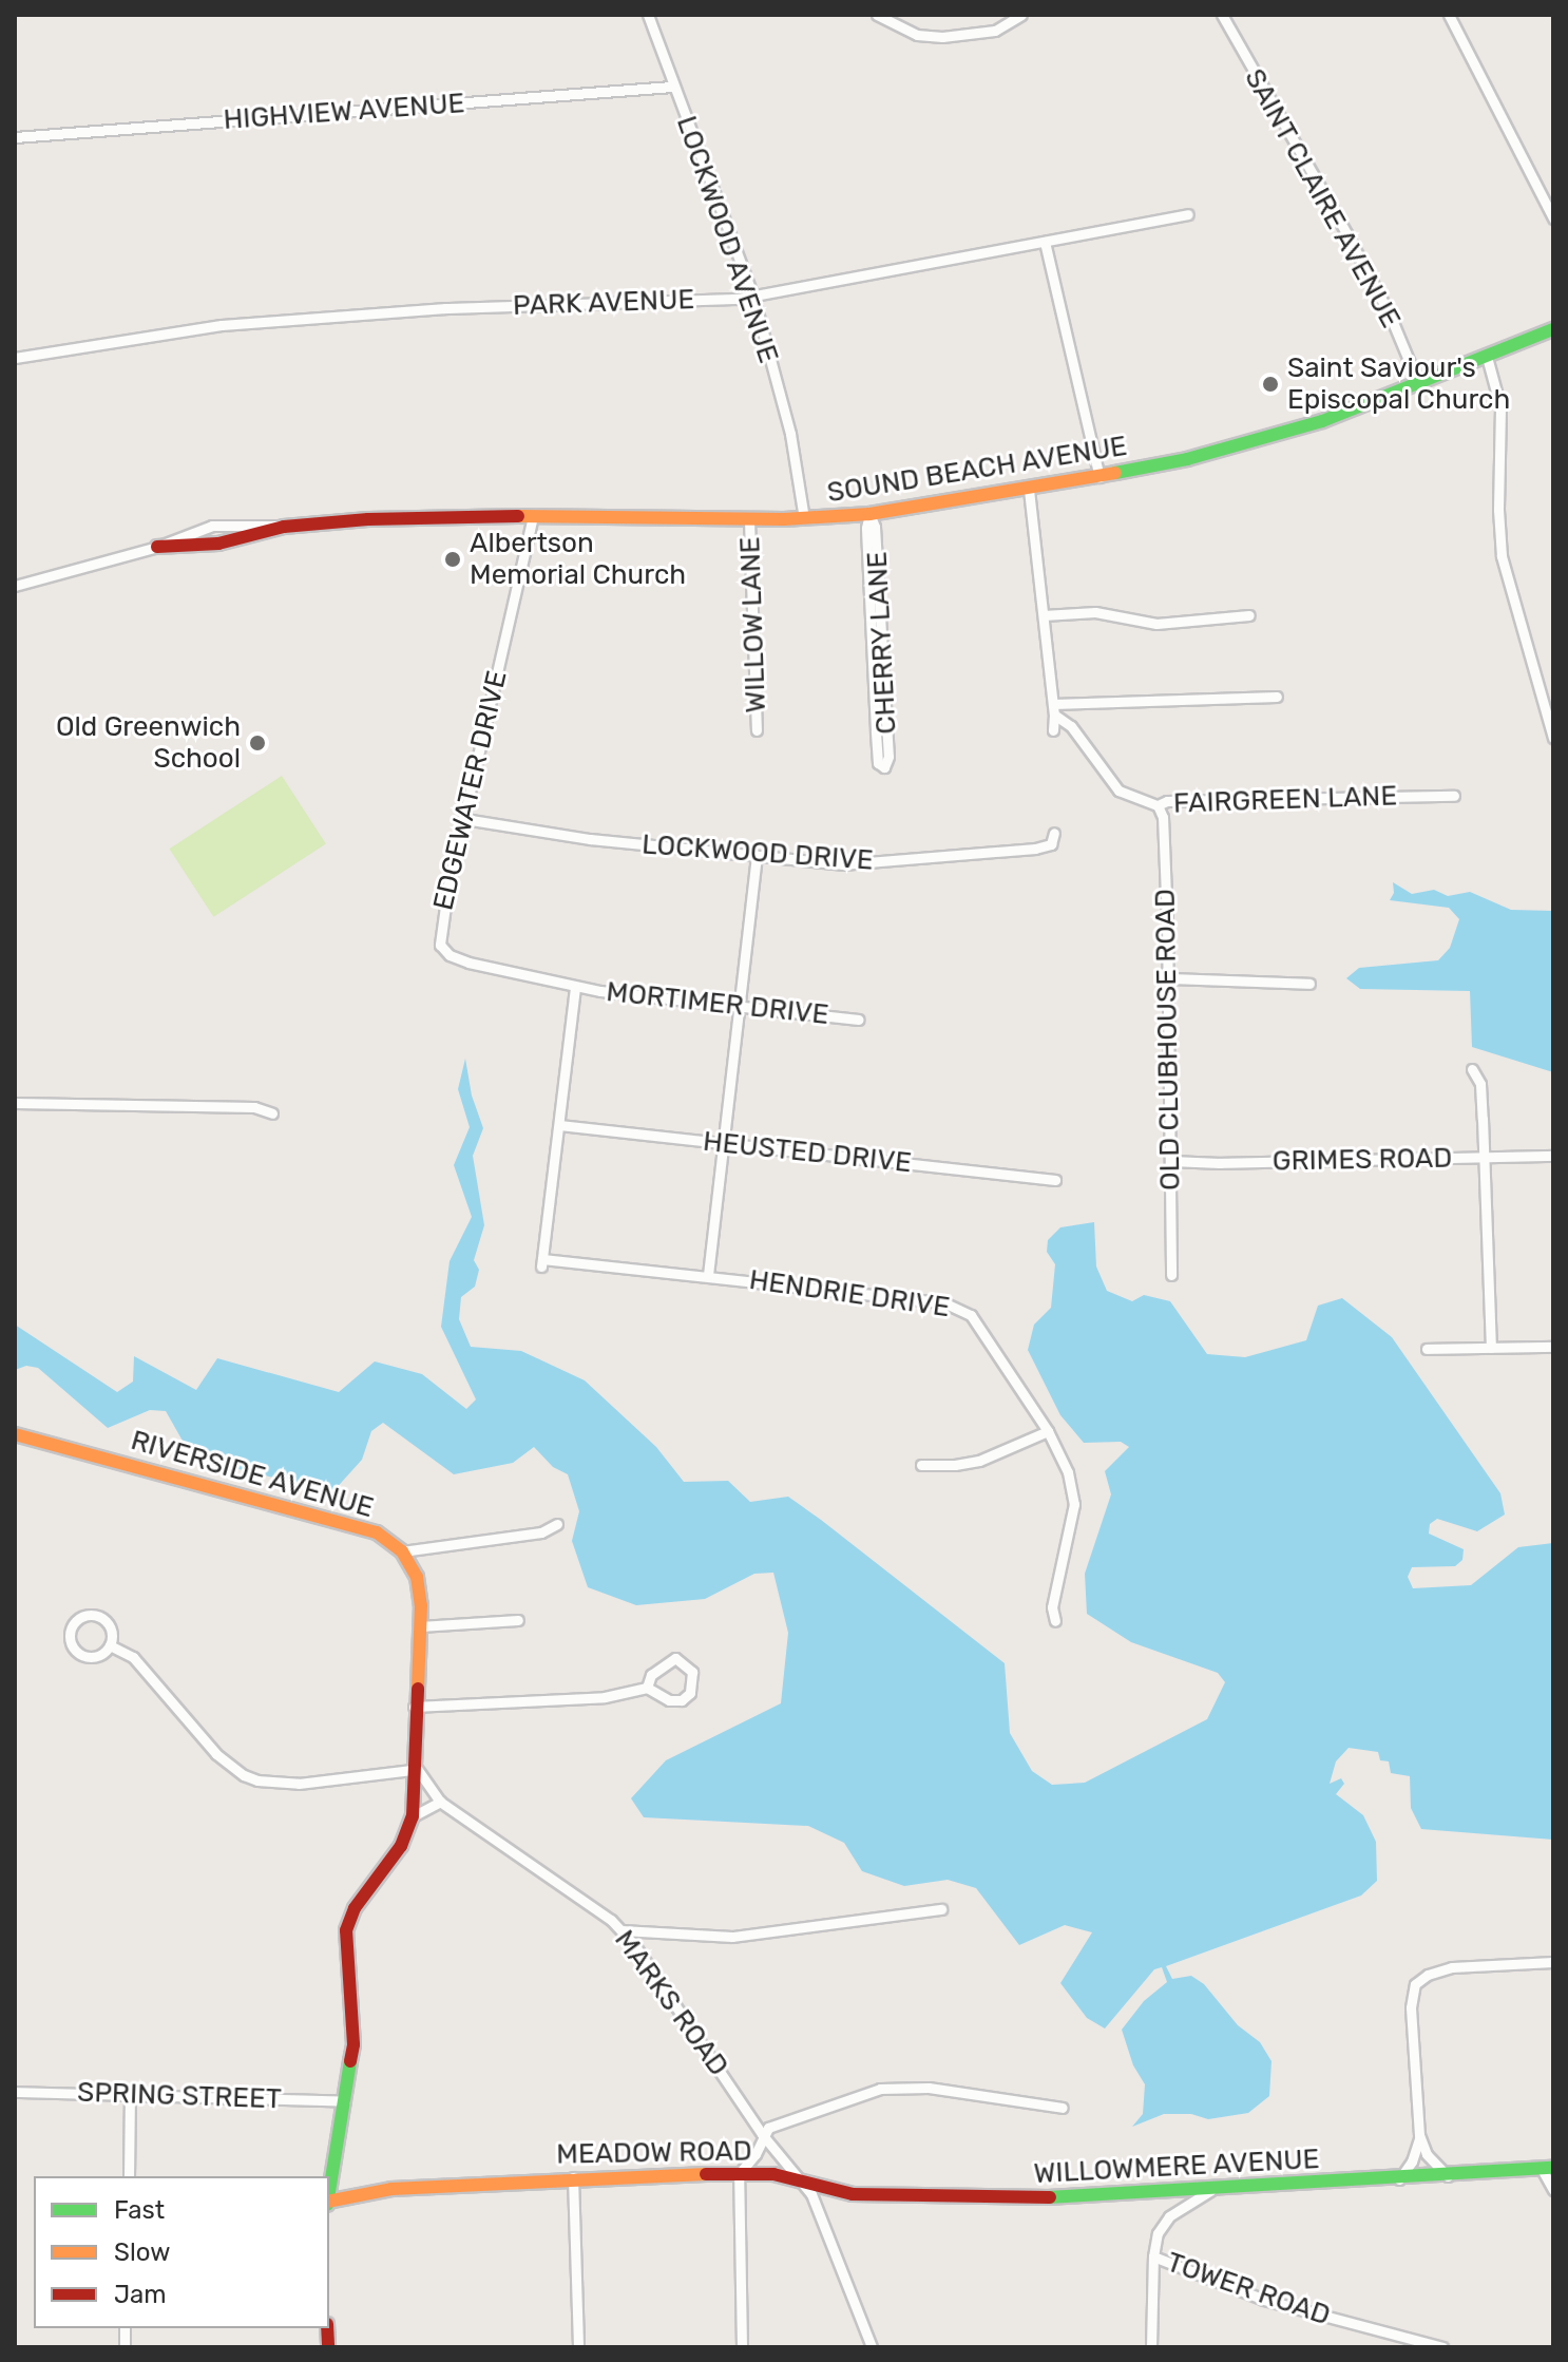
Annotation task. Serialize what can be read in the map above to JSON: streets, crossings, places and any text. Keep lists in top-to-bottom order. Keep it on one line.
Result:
{"streets":{"street":["HIGHVIEW AVENUE","SAINT CLAIRE AVENUE","LOCKWOOD AVENUE","PARK AVENUE","SOUND BEACH AVENUE","WILLOW LANE","CHERRY LANE","EDGEWATER DRIVE","FAIRGREEN LANE","LOCKWOOD DRIVE","MORTIMER DRIVE","OLD CLUBHOUSE ROAD","HEUSTED DRIVE","GRIMES ROAD","HENDRIE DRIVE","RIVERSIDE AVENUE","MARKS ROAD","SPRING STREET","MEADOW ROAD","WILLOWMERE AVENUE","TOWER ROAD"]},"crossings":[["HIGHVIEW AVENUE","LOCKWOOD AVENUE"],["SAINT CLAIRE AVENUE","SOUND BEACH AVENUE"],["LOCKWOOD AVENUE","PARK AVENUE"],["LOCKWOOD AVENUE","SOUND BEACH AVENUE"],["SOUND BEACH AVENUE","WILLOW LANE"],["SOUND BEACH AVENUE","CHERRY LANE"],["SOUND BEACH AVENUE","EDGEWATER DRIVE"],["EDGEWATER DRIVE","LOCKWOOD DRIVE"],["EDGEWATER DRIVE","MORTIMER DRIVE"],["FAIRGREEN LANE","OLD CLUBHOUSE ROAD"],["OLD CLUBHOUSE ROAD","GRIMES ROAD"],["HEUSTED DRIVE","HENDRIE DRIVE"],["MARKS ROAD","MEADOW ROAD"],["MARKS ROAD","WILLOWMERE AVENUE"],["MEADOW ROAD","WILLOWMERE AVENUE"]],"places":["Saint Saviour's Episcopal Church","Albertson Memorial Church","Old Greenwich School"],"legend":["Fast","Slow","Jam"]}
